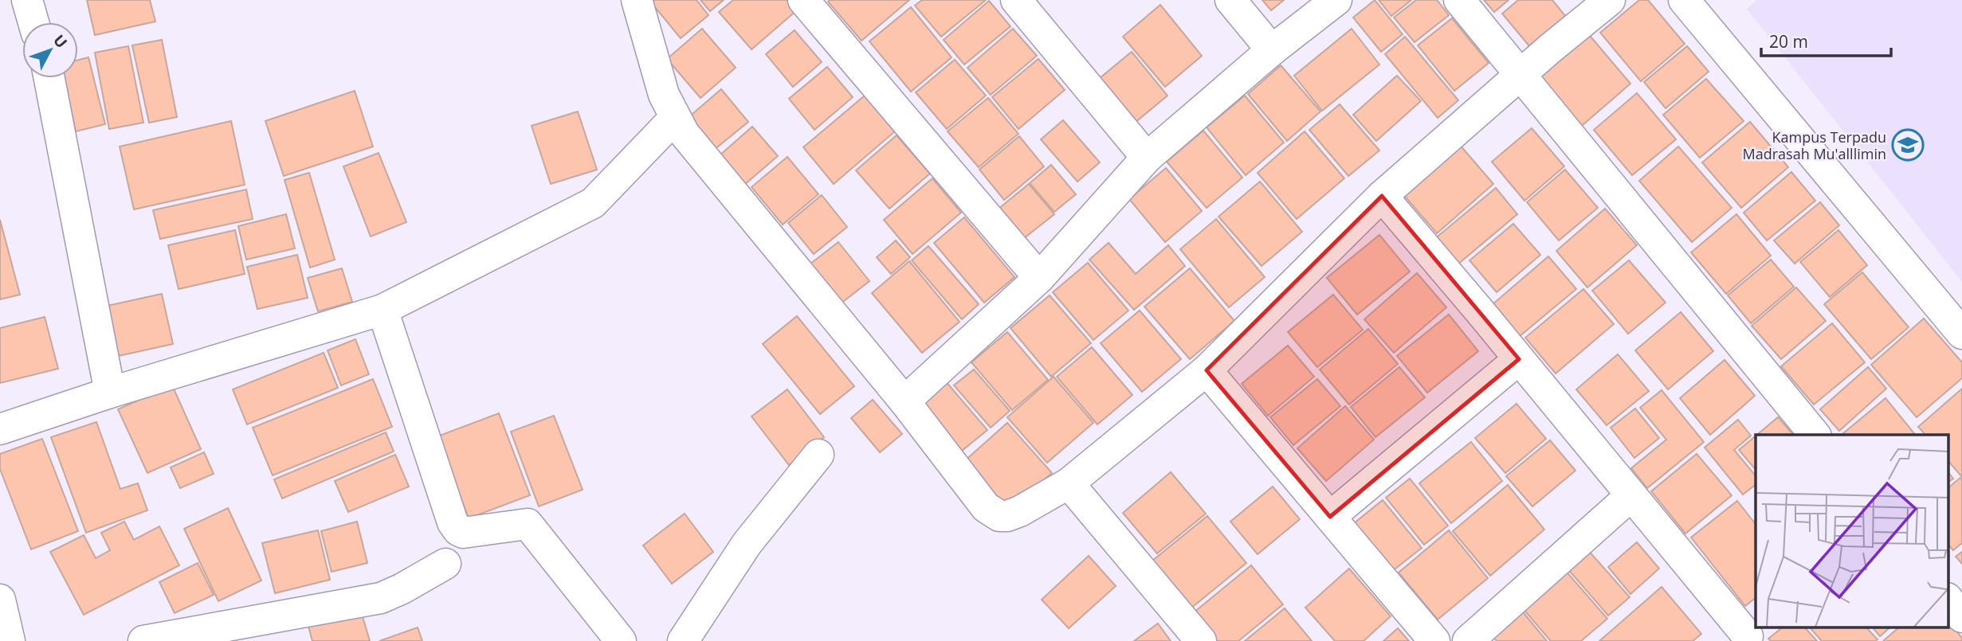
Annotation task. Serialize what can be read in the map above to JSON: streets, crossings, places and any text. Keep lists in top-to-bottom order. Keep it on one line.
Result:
{"places":{"school or university":["Kampus Terpadu Madrasah Mu'alllimin"]},"scale_bar":"20 m","north":"top right"}
